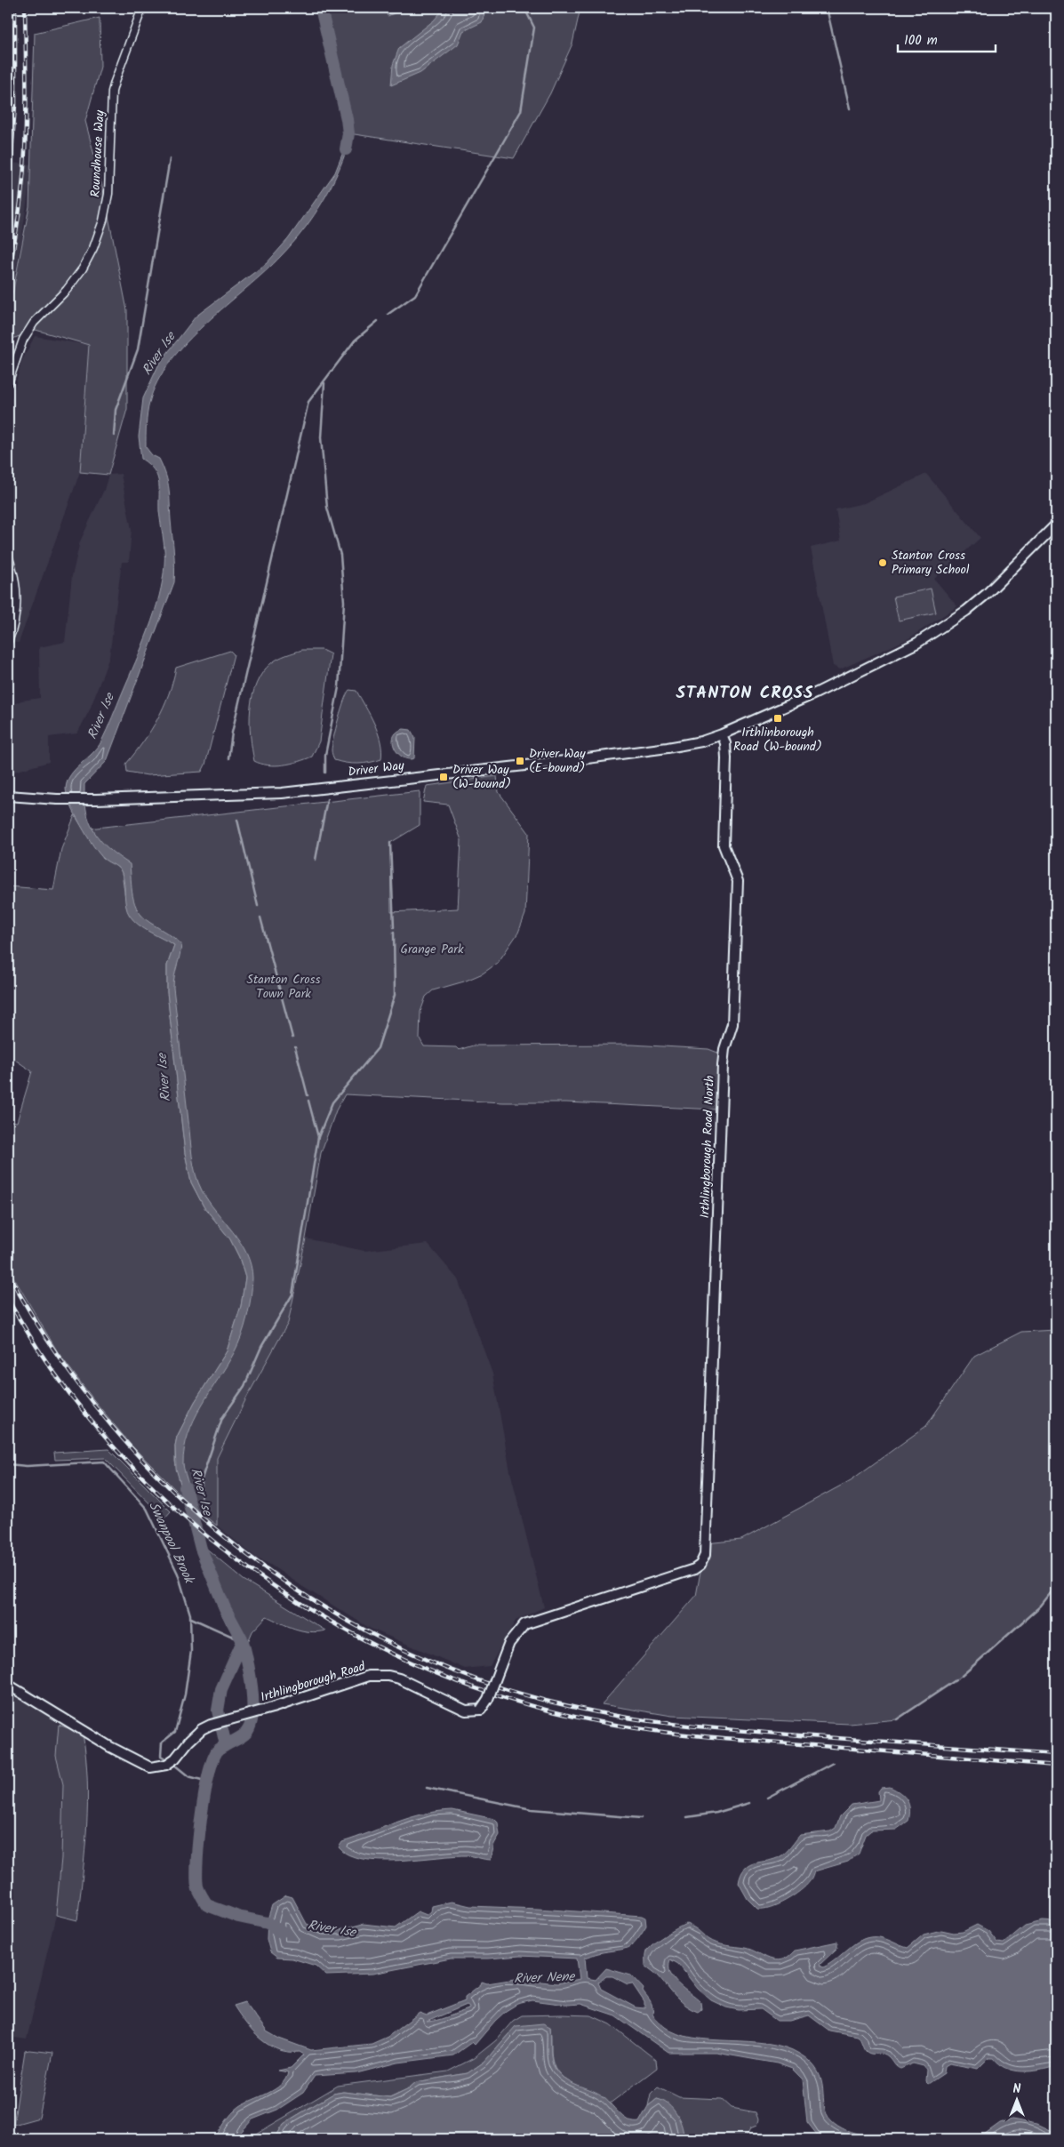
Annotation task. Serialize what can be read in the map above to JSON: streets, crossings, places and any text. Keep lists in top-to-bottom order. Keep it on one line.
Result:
{"streets":{"main road":["Driver Way","Irthlingborough Road North","Irthlingborough Road"],"street":["Roundhouse Way"]},"crossings":[["Driver Way","Irthlingborough Road North"],["Irthlingborough Road North","Irthlingborough Road"]],"districts":["STANTON CROSS"],"water":["River Ise","Swanpool Brook","River Nene"],"parks":["Grange Park","Stanton Cross Town Park"],"places":{"other":["Stanton Cross Primary School"],"transit":["Irthlinborough Road (W-bound)","Driver Way (E-bound)","Driver Way (W-bound)"]},"scale_bar":"100 m","north":"top"}
